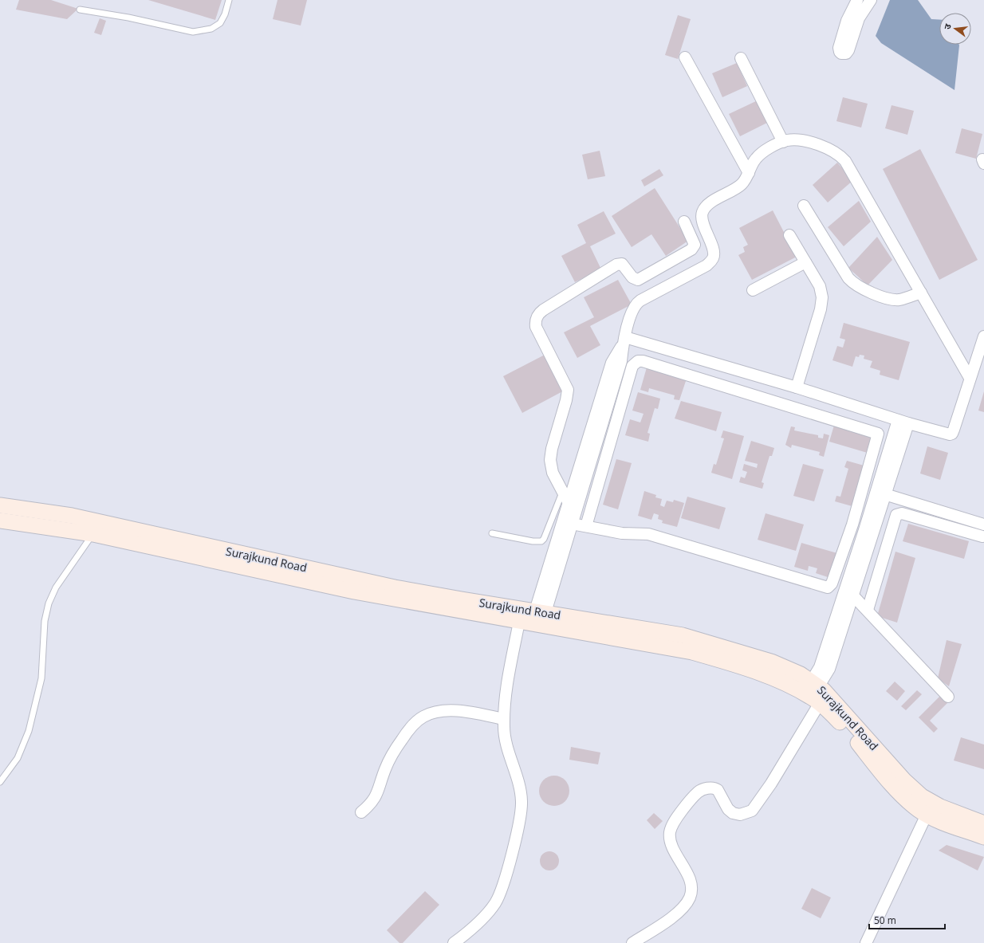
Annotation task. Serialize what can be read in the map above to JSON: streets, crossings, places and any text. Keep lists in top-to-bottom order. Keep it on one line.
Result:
{"streets":{"main road":["Surajkund Road"]},"scale_bar":"50 m","north":"left"}
